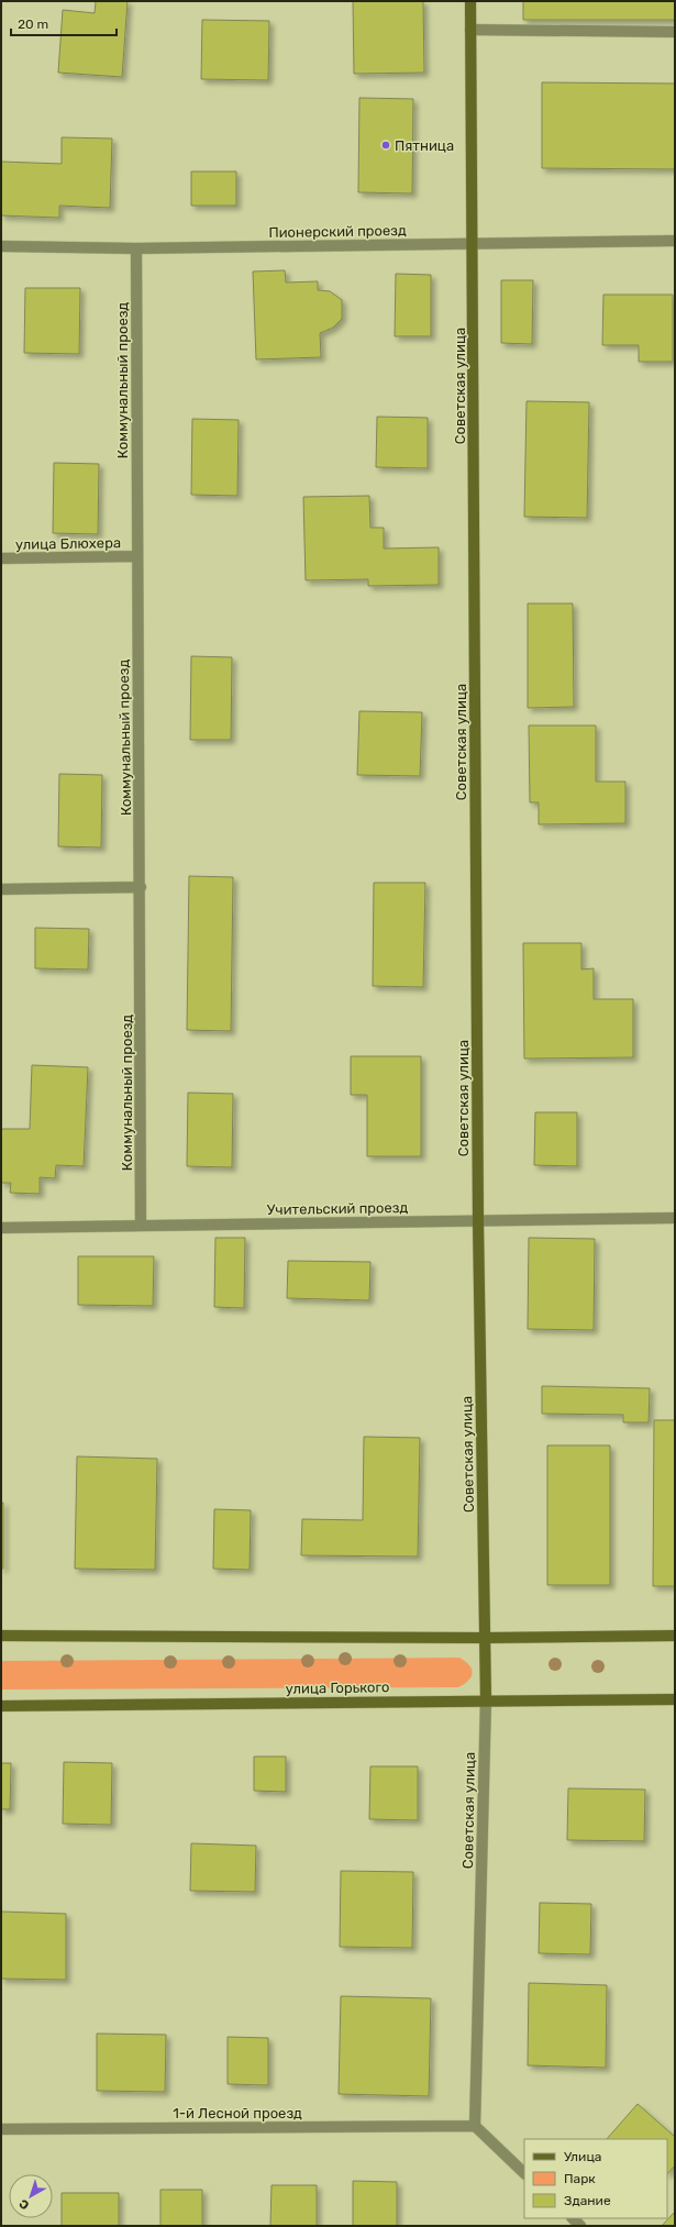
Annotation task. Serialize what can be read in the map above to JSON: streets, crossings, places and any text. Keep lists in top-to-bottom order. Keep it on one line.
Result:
{"streets":{"main road":["Советская улица","улица Горького"],"street":["Пионерский проезд","Коммунальный проезд","улица Блюхера","Учительский проезд","1-й Лесной проезд"]},"crossings":[["Пионерский проезд","Коммунальный проезд"],["Пионерский проезд","Советская улица"],["Коммунальный проезд","улица Блюхера"],["Коммунальный проезд","Учительский проезд"],["Советская улица","Учительский проезд"],["Советская улица","улица Горького"],["Советская улица","1-й Лесной проезд"]],"places":["Пятница"],"legend":["Улица","Парк","Здание"],"scale_bar":"20 m","north":"bottom left"}
